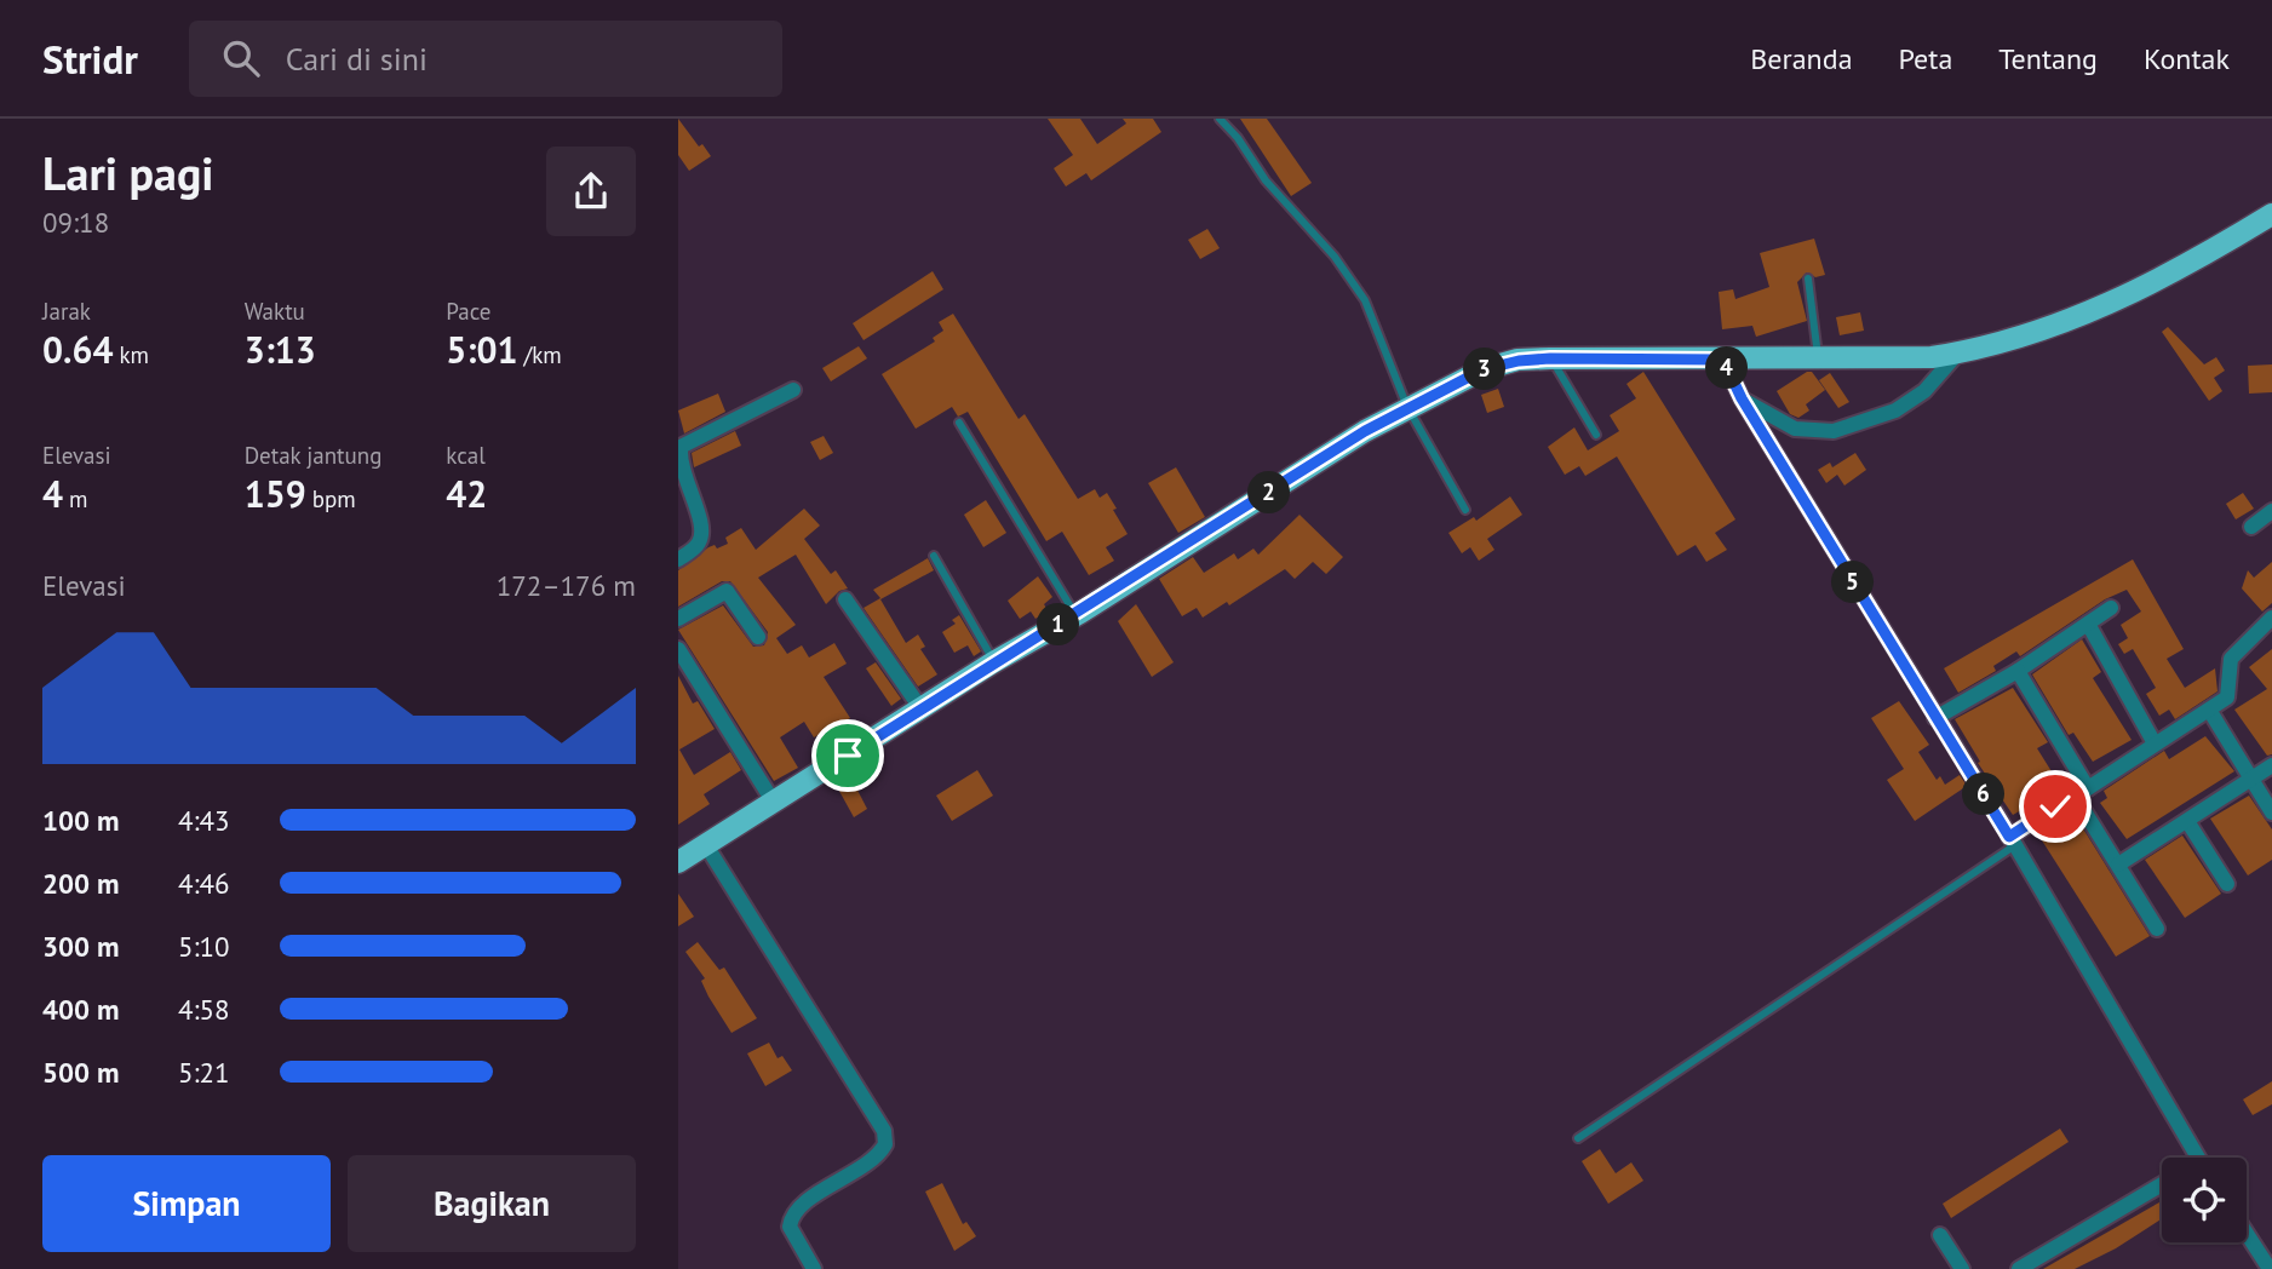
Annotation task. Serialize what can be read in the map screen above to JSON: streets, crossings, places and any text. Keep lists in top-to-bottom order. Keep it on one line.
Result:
{"page":{"header":"Stridr","search":"Cari di sini","nav":["Beranda","Peta","Tentang","Kontak"],"heading":["Lari pagi","09:18"],"stats":[["Jarak","0.64 km"],["Waktu","3:13"],["Pace","5:01 /km"],["Elevasi","4 m"],["Detak jantung","159 bpm"],["kcal","42"]],"pins":["4","3","2","5","1","6"],"chart":["Elevasi","172–176 m"],"list":[{"name":"100 m","note":"4:43"},{"name":"200 m","note":"4:46"},{"name":"300 m","note":"5:10"},{"name":"400 m","note":"4:58"},{"name":"500 m","note":"5:21"}],"buttons":["Simpan","Bagikan"]}}
